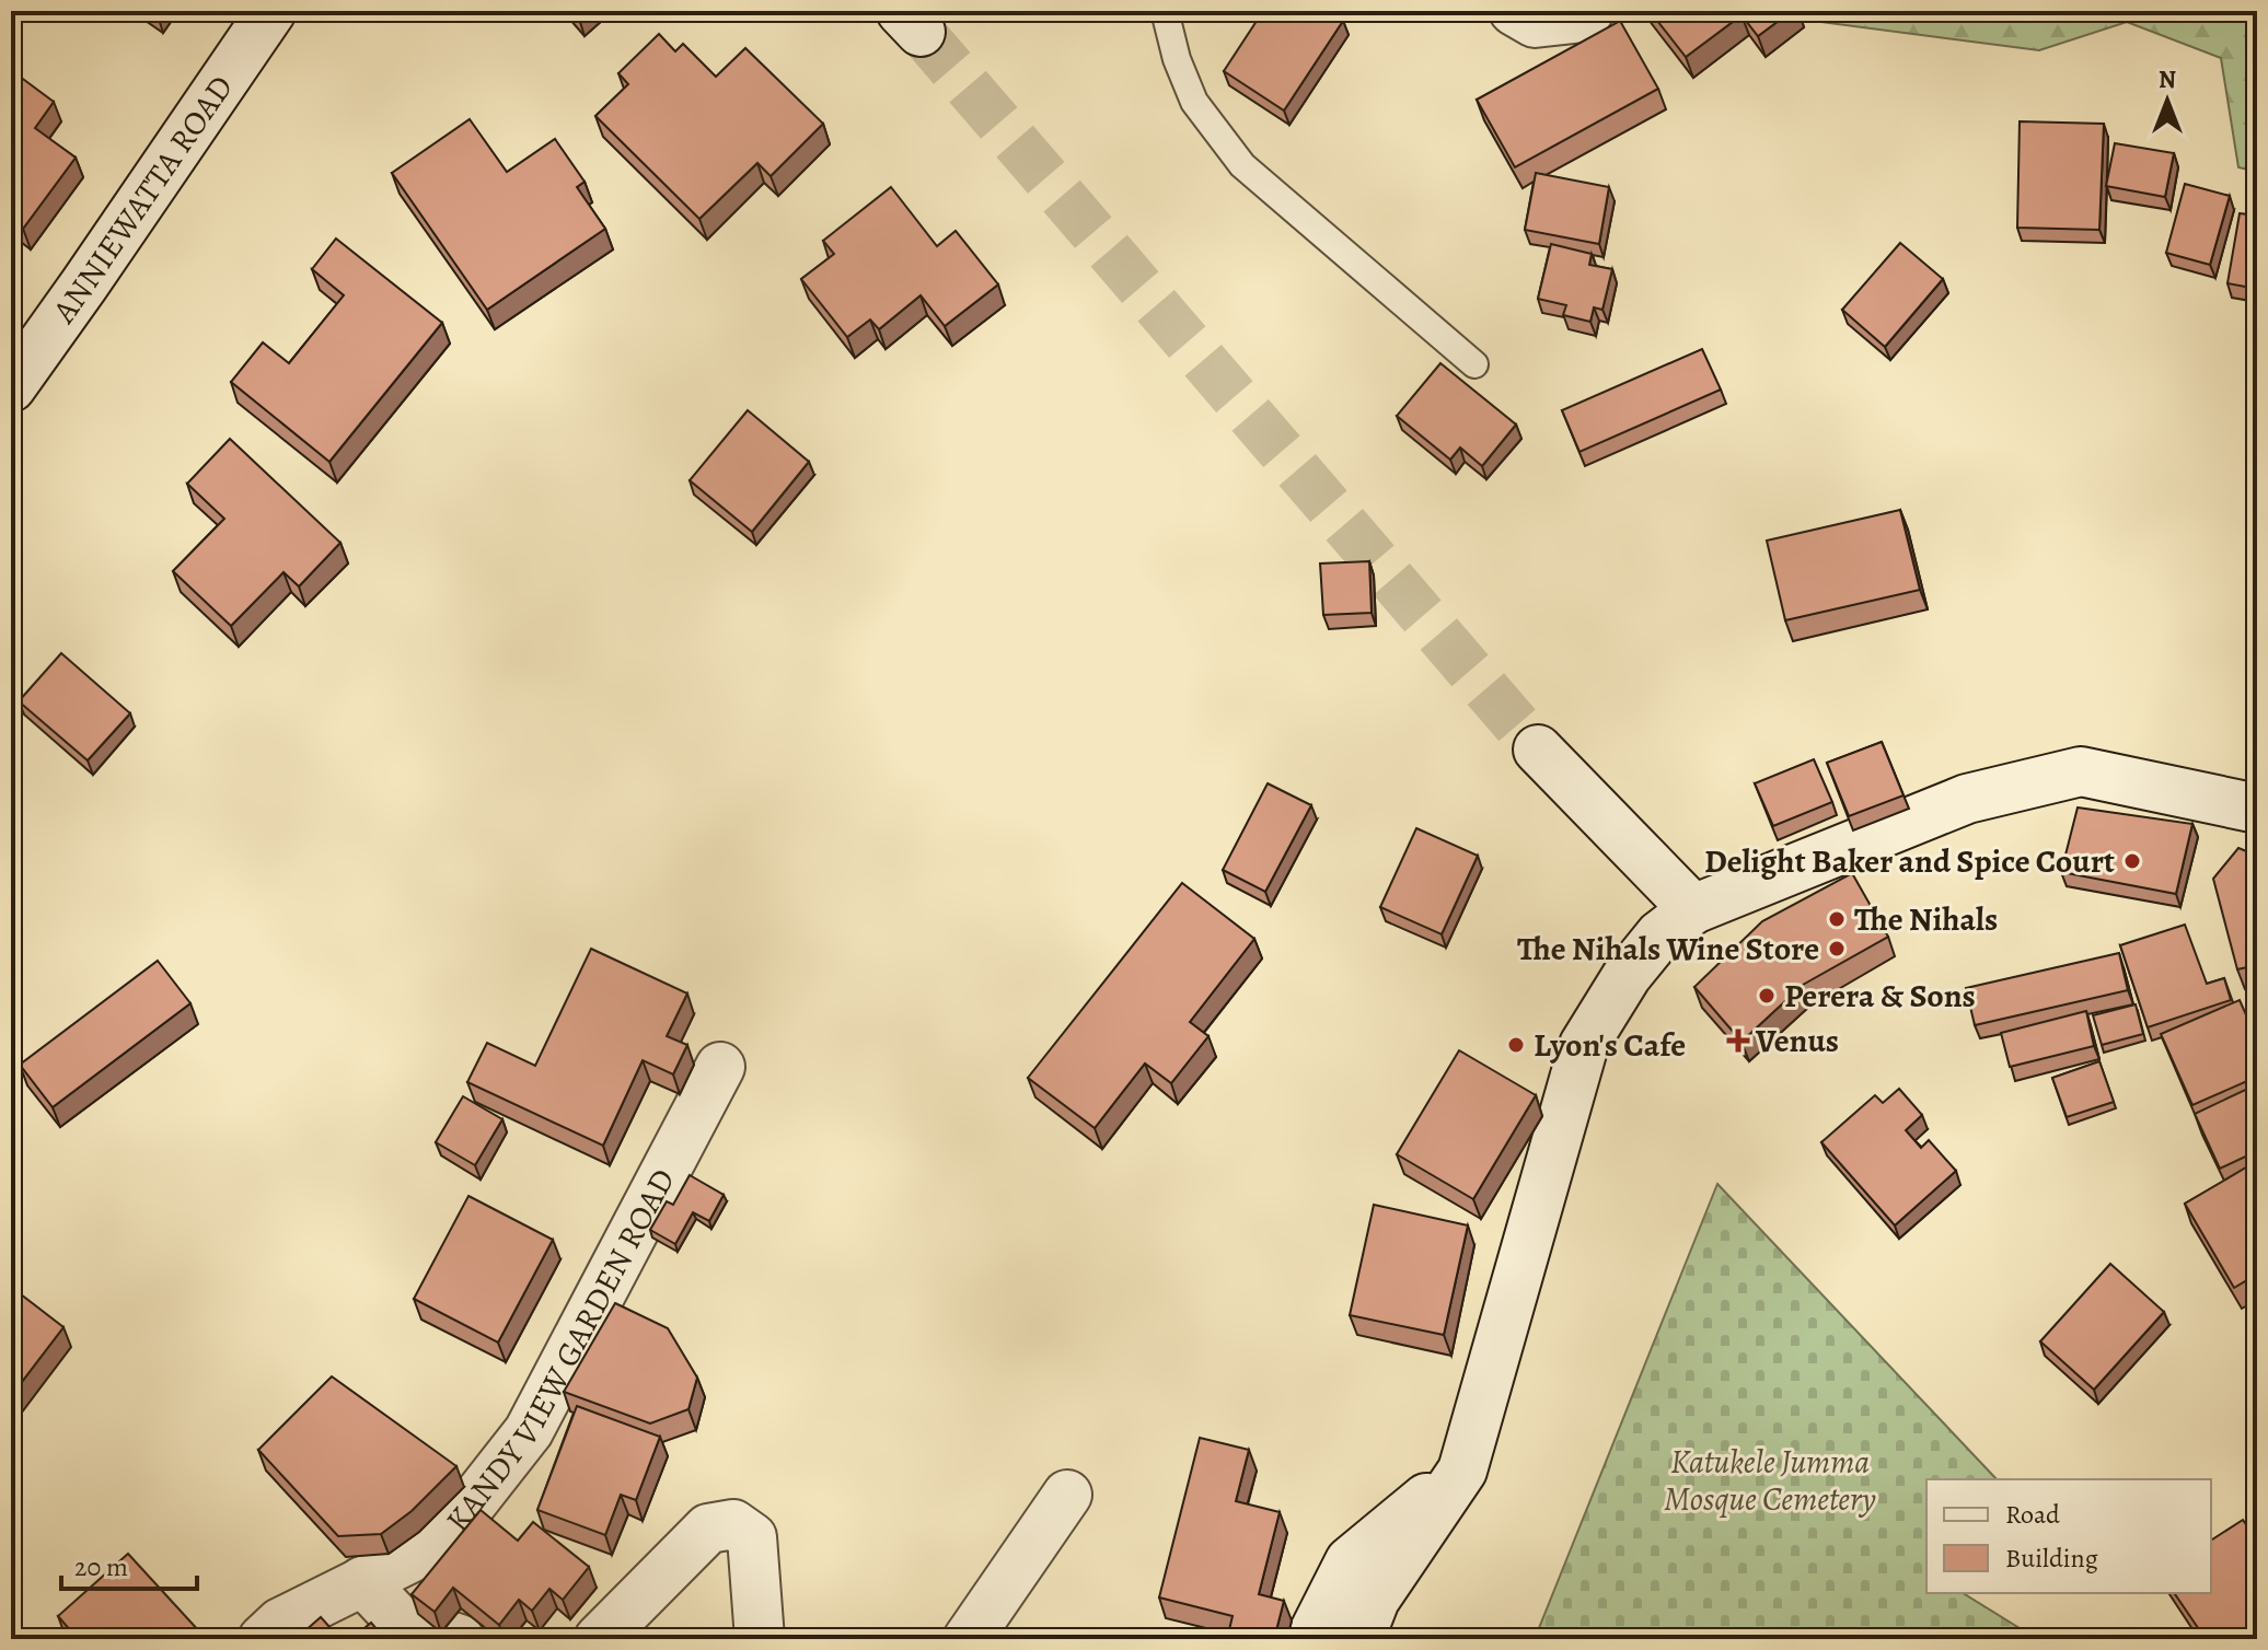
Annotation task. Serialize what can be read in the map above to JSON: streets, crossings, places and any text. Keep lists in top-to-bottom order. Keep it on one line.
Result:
{"streets":{"street":["ANNIEWATTA ROAD","KANDY VIEW GARDEN ROAD"]},"parks":["Katukele Jumma Mosque Cemetery"],"places":{"other":["Delight Baker and Spice Court","The Nihals","The Nihals Wine Store","Perera & Sons","Lyon's Cafe"],"health":["Venus"]},"legend":["Road","Building"],"scale_bar":"20 m","north":"top"}
